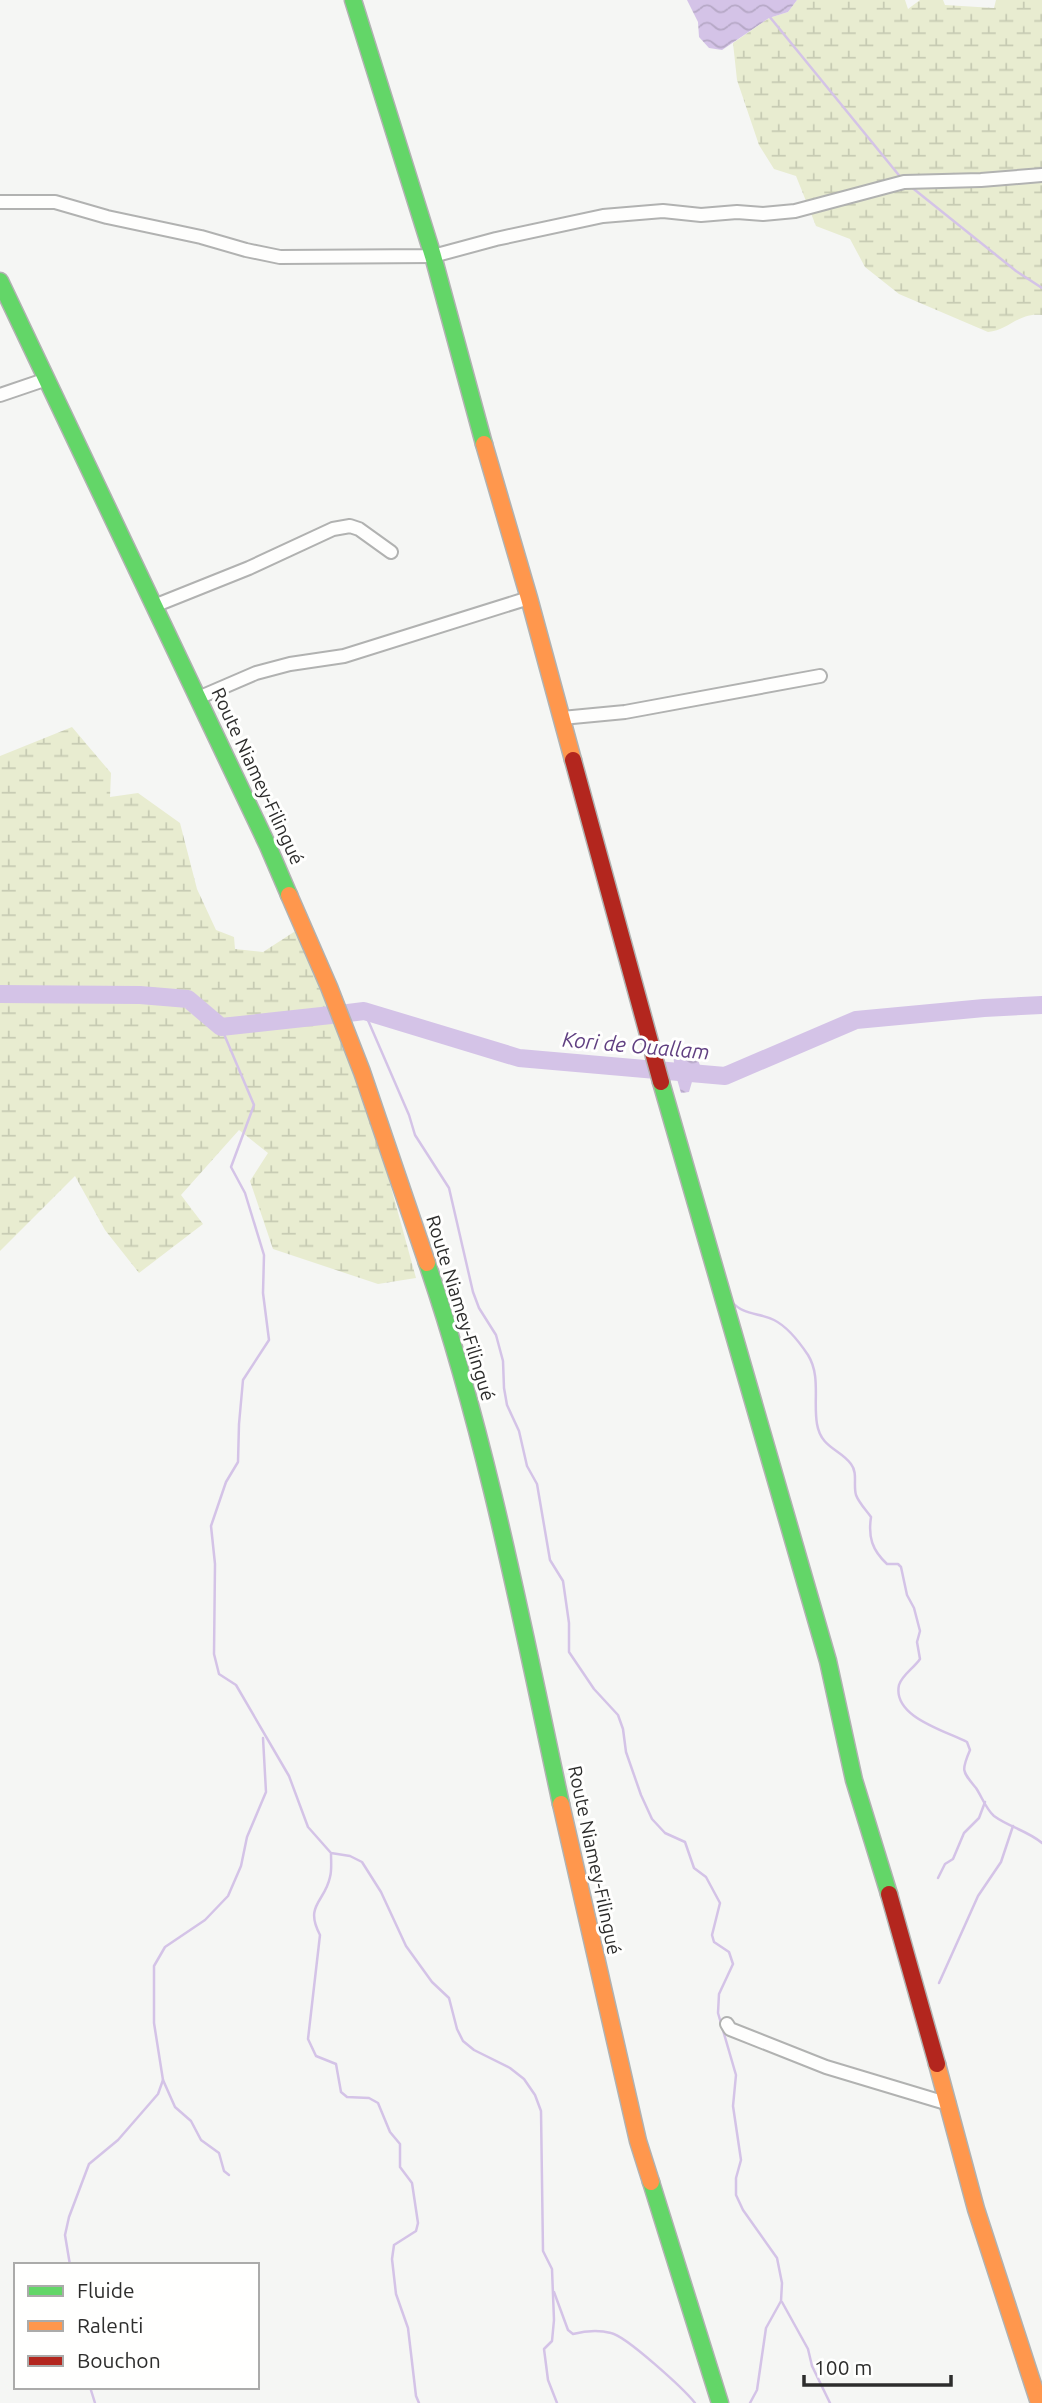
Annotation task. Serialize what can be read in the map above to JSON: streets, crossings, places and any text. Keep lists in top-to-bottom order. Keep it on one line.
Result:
{"streets":{"street":["Route Niamey-Filingué"]},"water":["Kori de Ouallam"],"legend":["Fluide","Ralenti","Bouchon"],"scale_bar":"100 m"}
